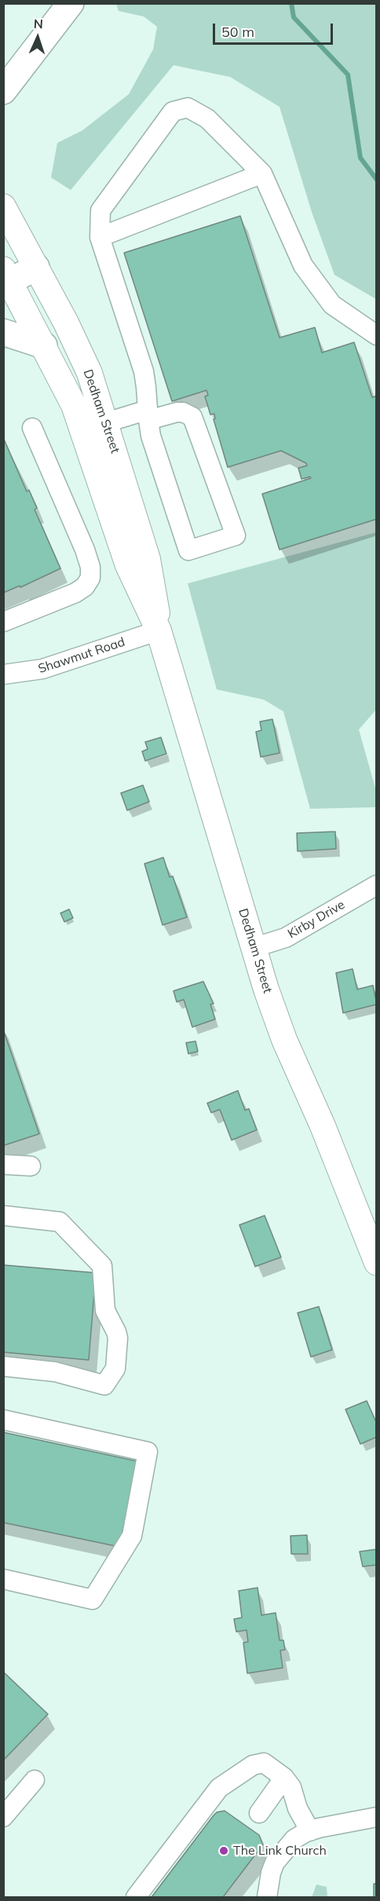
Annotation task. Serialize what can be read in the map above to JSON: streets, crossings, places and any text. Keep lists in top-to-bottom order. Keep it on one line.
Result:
{"streets":{"main road":["Dedham Street"],"street":["Shawmut Road","Kirby Drive"]},"crossings":[["Dedham Street","Shawmut Road"],["Dedham Street","Kirby Drive"]],"places":["The Link Church"],"scale_bar":"50 m","north":"top"}
